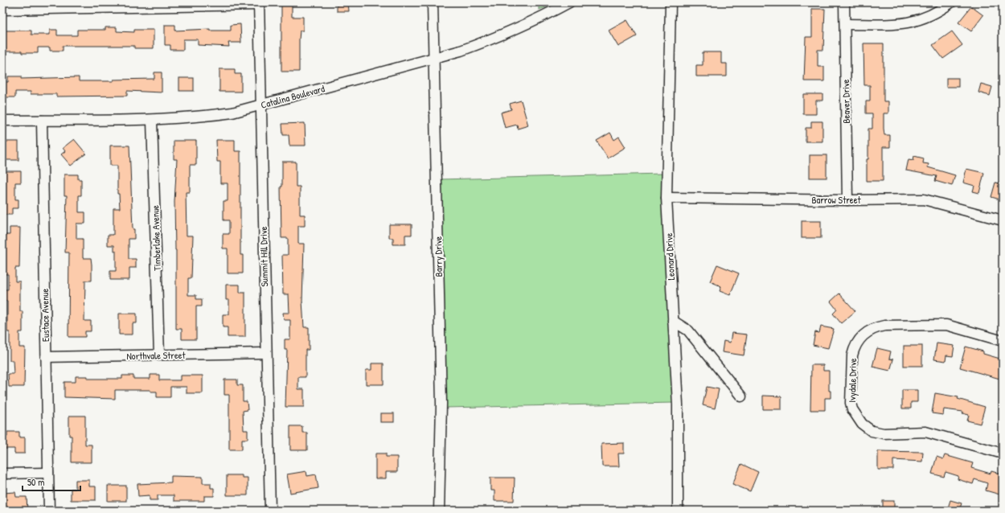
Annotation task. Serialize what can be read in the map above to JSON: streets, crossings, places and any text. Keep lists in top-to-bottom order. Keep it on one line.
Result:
{"streets":{"street":["Catalina Boulevard","Beaver Drive","Barrow Street","Timberlake Avenue","Summit Hill Drive","Barry Drive","Leonard Drive","Eustace Avenue","Northvale Street","Ivydale Drive"]},"crossings":[["Catalina Boulevard","Timberlake Avenue"],["Catalina Boulevard","Summit Hill Drive"],["Catalina Boulevard","Barry Drive"],["Catalina Boulevard","Eustace Avenue"],["Beaver Drive","Barrow Street"],["Barrow Street","Leonard Drive"],["Timberlake Avenue","Northvale Street"],["Summit Hill Drive","Northvale Street"],["Eustace Avenue","Northvale Street"]],"scale_bar":"50 m"}
